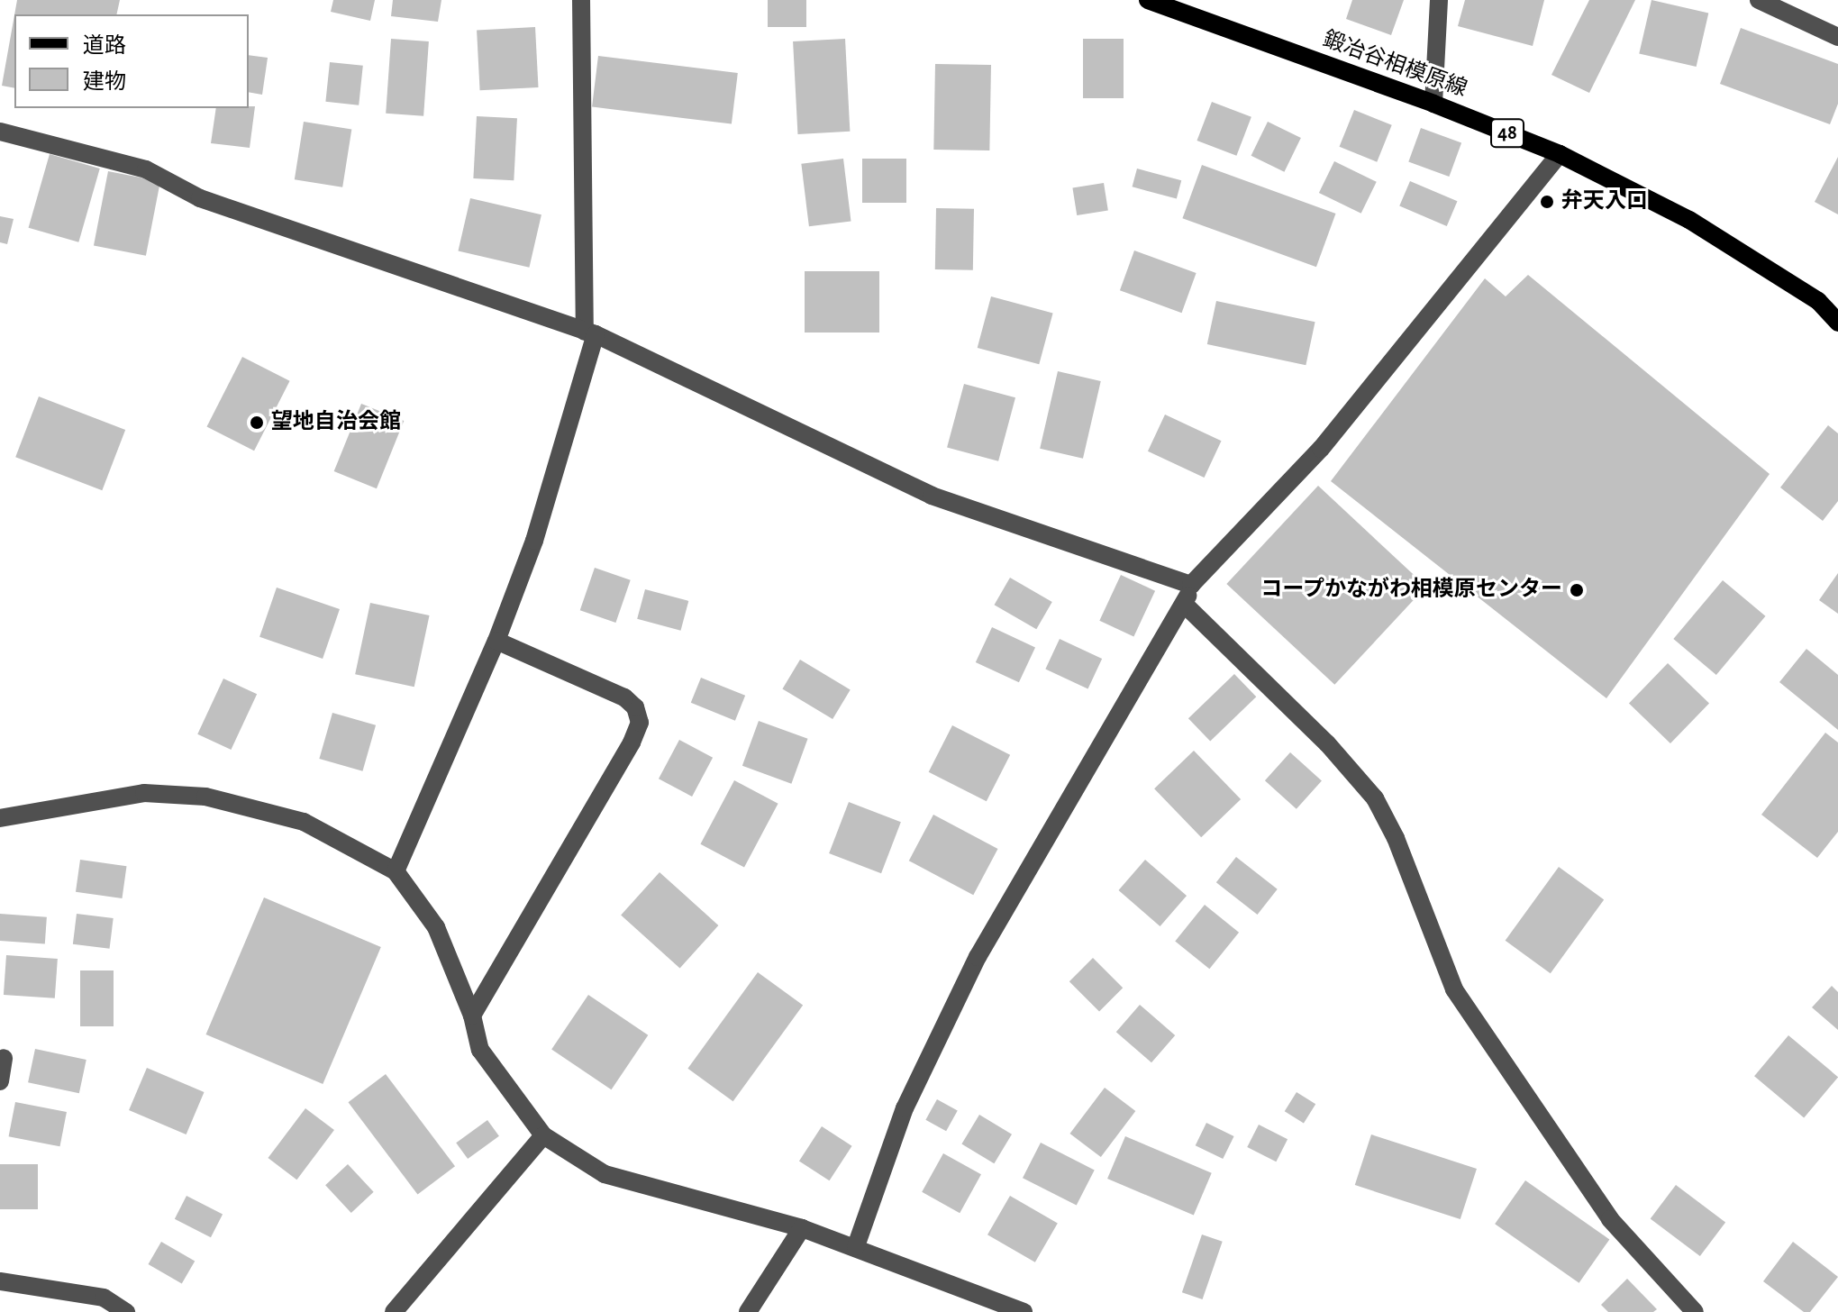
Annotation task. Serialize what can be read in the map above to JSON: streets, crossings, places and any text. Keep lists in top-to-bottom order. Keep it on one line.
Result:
{"streets":{"main road":["鍛冶谷相模原線","48"]},"places":["弁天入口","望地自治会館","コープかながわ相模原センター"],"legend":["道路","建物"]}
